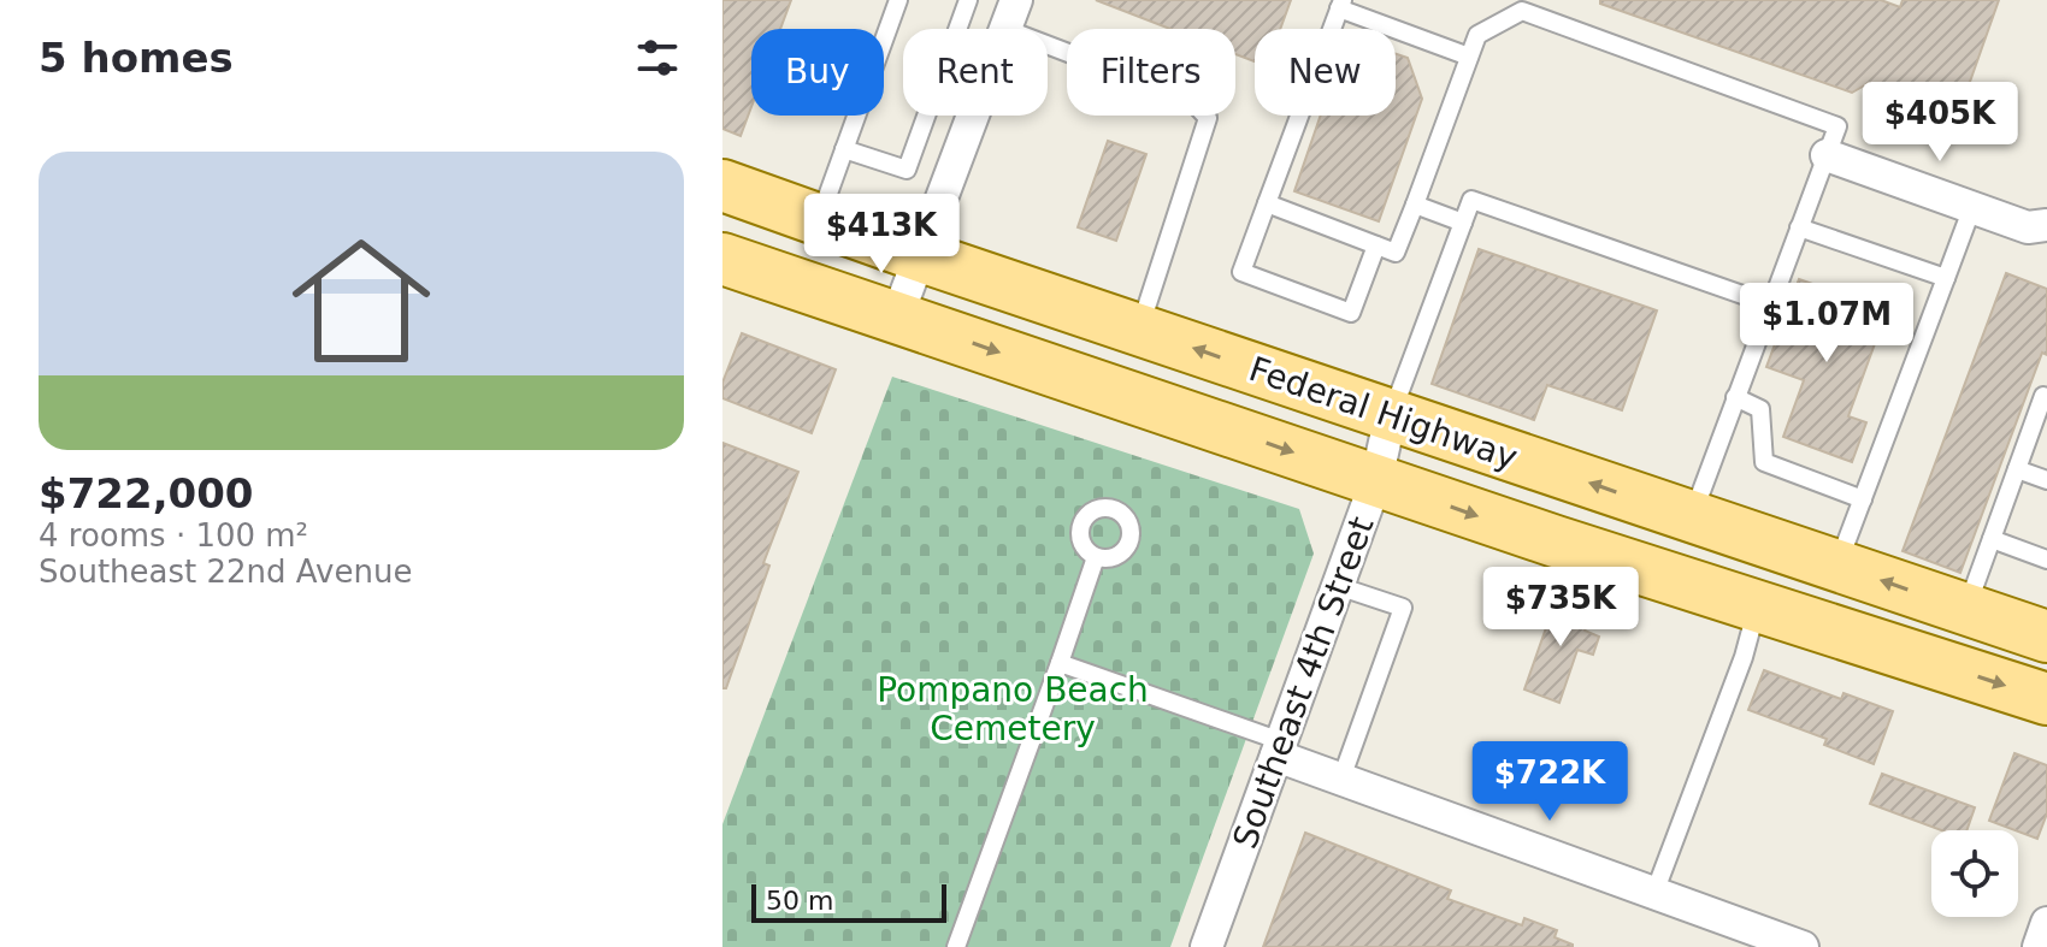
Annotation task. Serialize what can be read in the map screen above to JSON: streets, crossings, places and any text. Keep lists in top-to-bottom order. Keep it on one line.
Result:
{"streets":{"main road":["Federal Highway"],"street":["Southeast 4th Street"]},"crossings":[["Federal Highway","Southeast 4th Street"]],"parks":["Pompano Beach Cemetery"],"scale_bar":"50 m","page":{"heading":"5 homes","chip":["Buy","Rent","Filters","New"],"price":["$405K","$413K","$1.07M","$735K","$722K"],"list":[{"name":"$722,000","note":"4 rooms · 100 m² · Southeast 22nd Avenue"}],"scale":"50 m"}}
